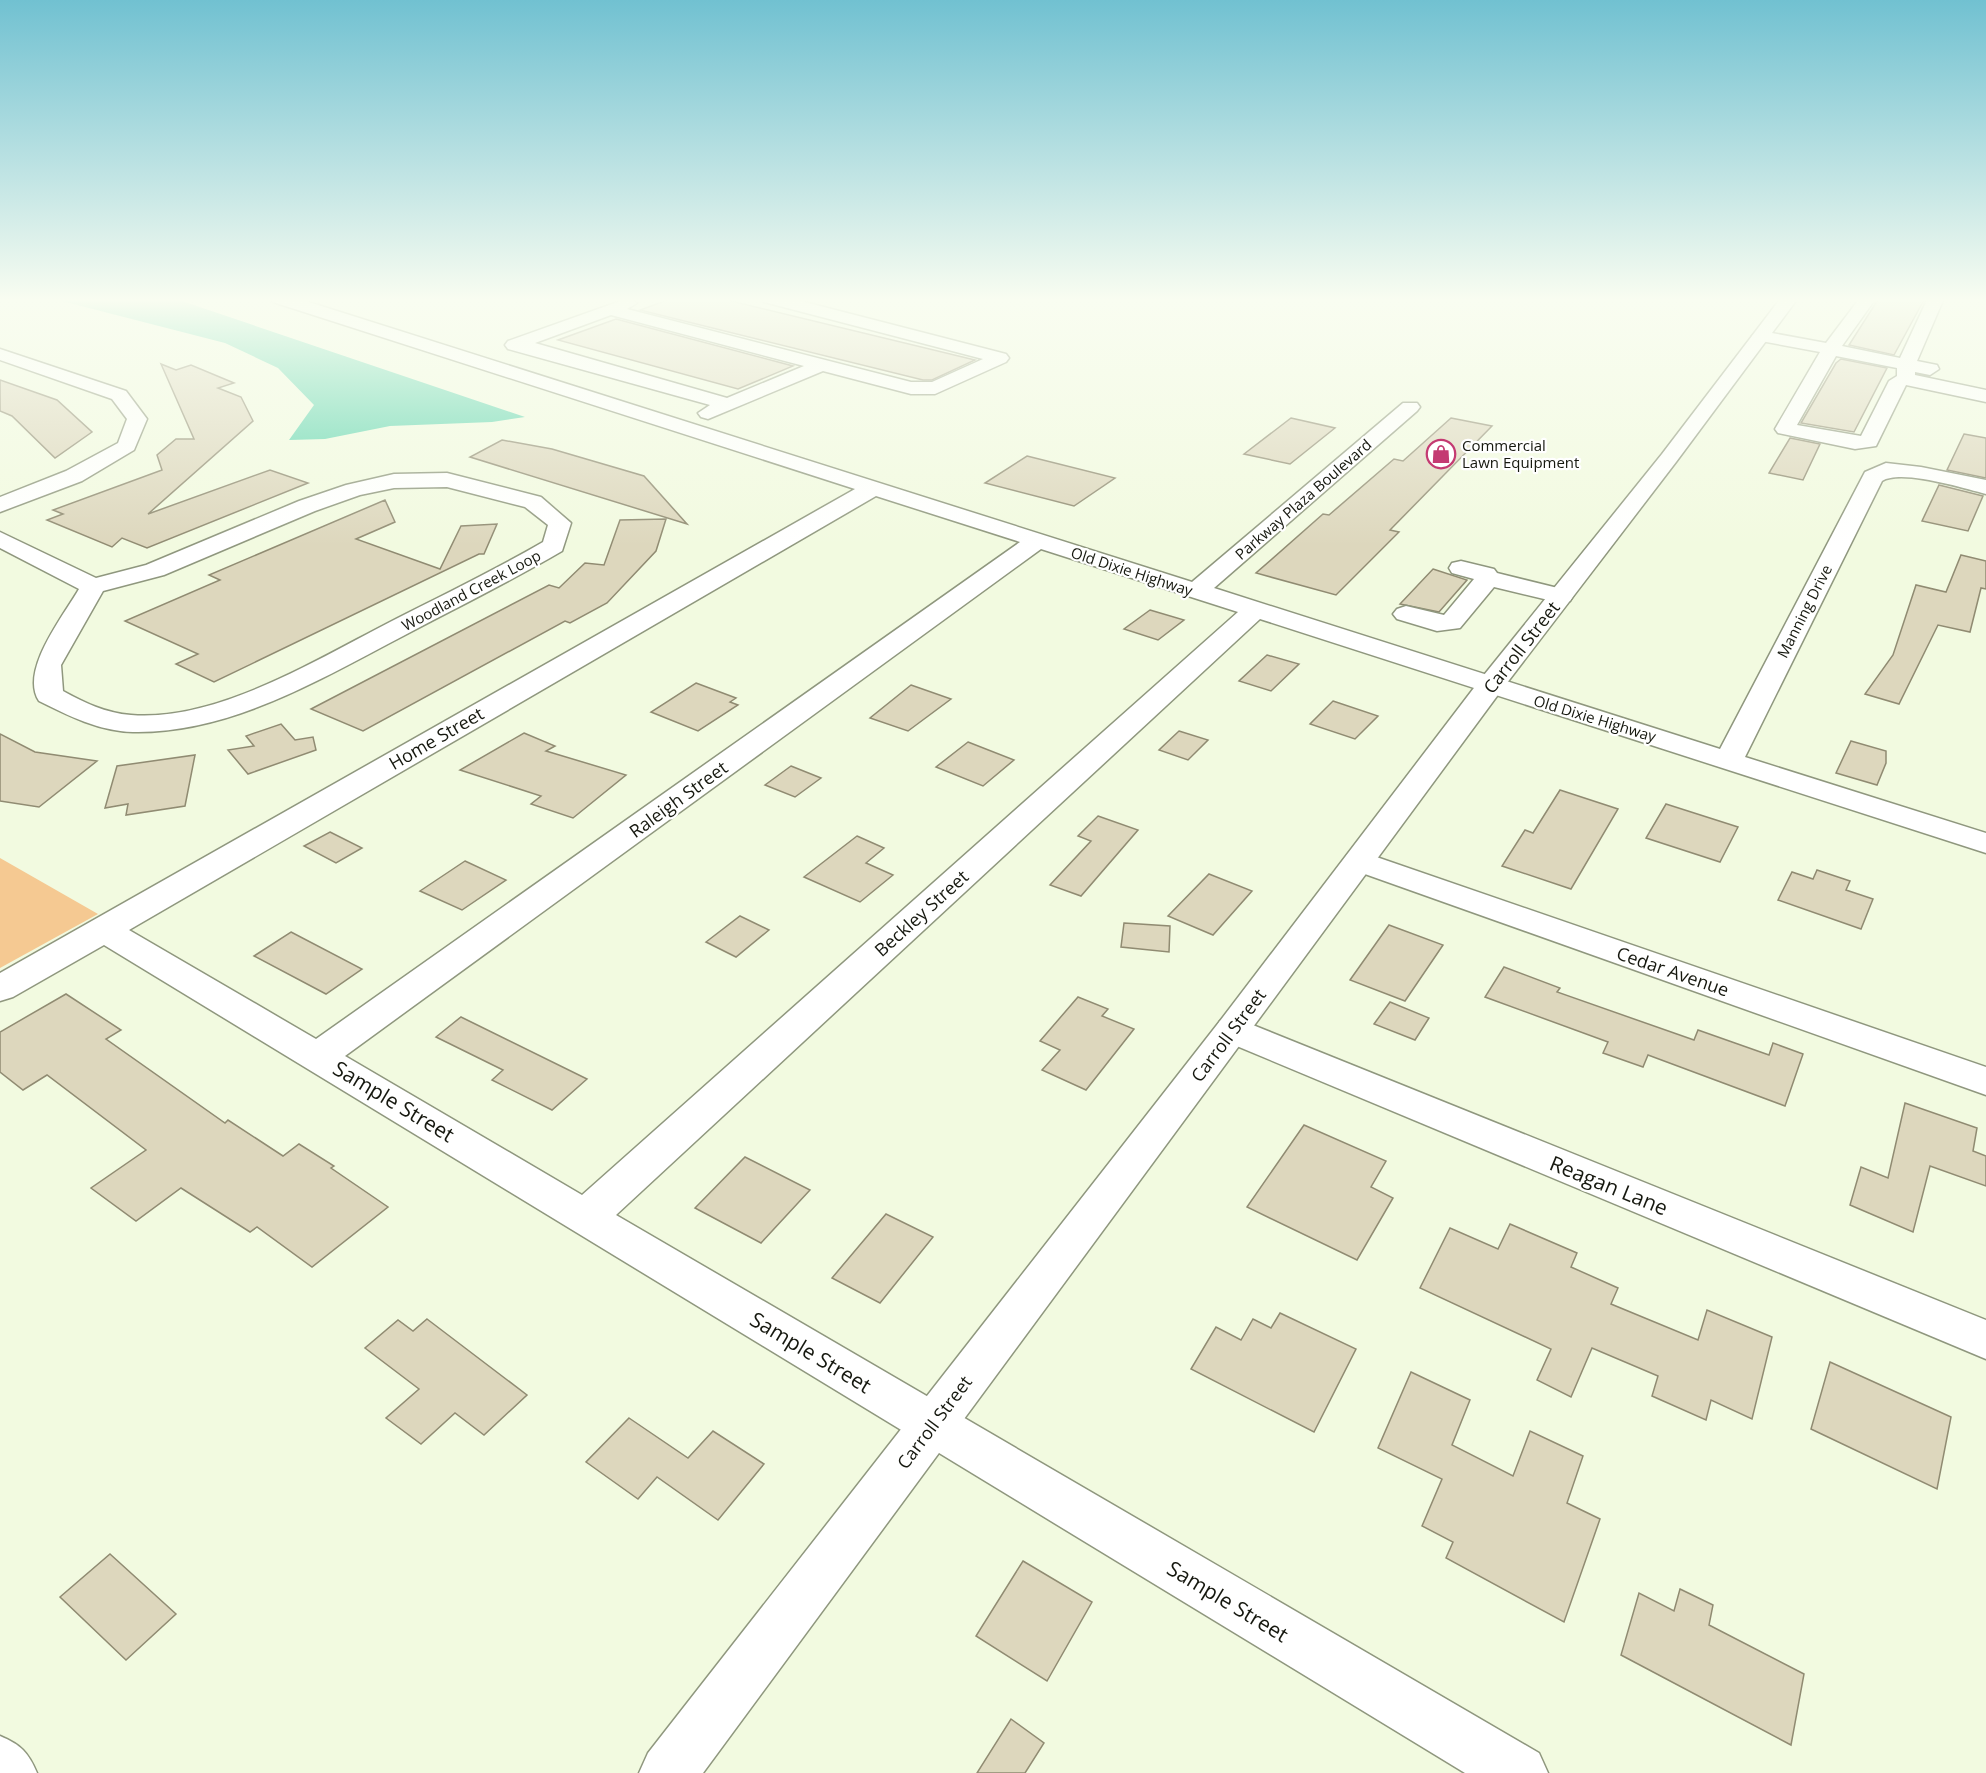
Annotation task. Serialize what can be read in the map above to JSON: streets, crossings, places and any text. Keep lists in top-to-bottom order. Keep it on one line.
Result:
{"streets":{"street":["Parkway Plaza Boulevard","Old Dixie Highway","Woodland Creek Loop","Manning Drive","Carroll Street","Home Street","Raleigh Street","Beckley Street","Cedar Avenue","Sample Street","Reagan Lane"]},"crossings":[["Parkway Plaza Boulevard","Old Dixie Highway"],["Old Dixie Highway","Manning Drive"],["Old Dixie Highway","Carroll Street"],["Old Dixie Highway","Home Street"],["Old Dixie Highway","Raleigh Street"],["Old Dixie Highway","Beckley Street"],["Carroll Street","Cedar Avenue"],["Carroll Street","Sample Street"],["Carroll Street","Reagan Lane"],["Home Street","Sample Street"],["Raleigh Street","Sample Street"],["Beckley Street","Sample Street"]],"places":{"shop":["Commercial Lawn Equipment"]}}
